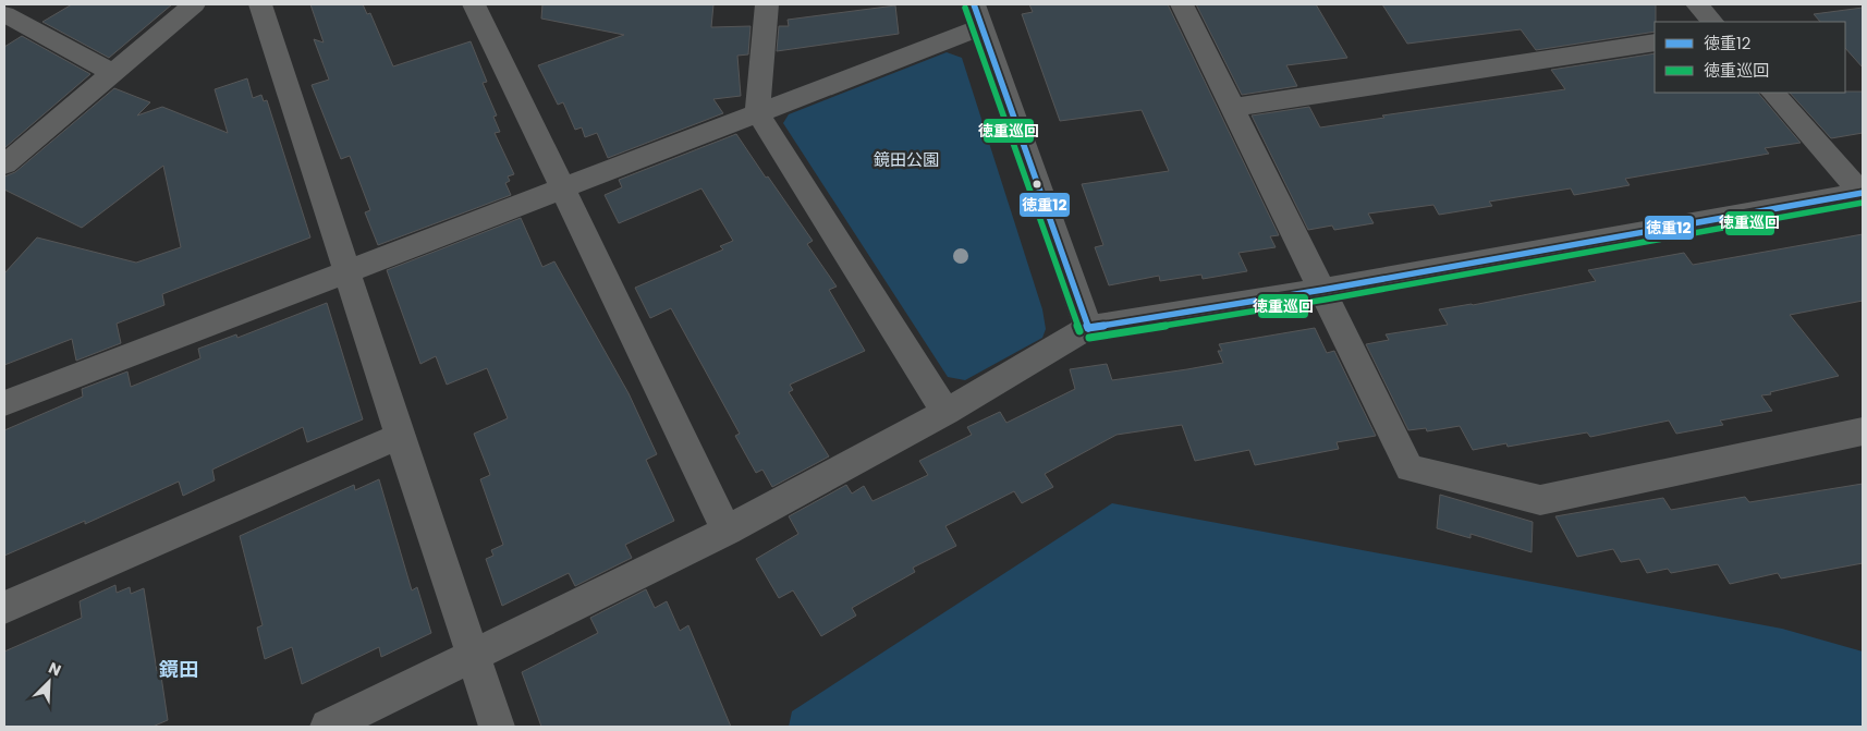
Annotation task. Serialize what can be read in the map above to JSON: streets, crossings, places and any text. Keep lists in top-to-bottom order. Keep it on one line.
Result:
{"districts":["鏡田"],"parks":["鏡田公園"],"lines":["transit line 徳重12","transit line 徳重巡回"],"legend":["徳重12","徳重巡回"],"north":"top right"}
